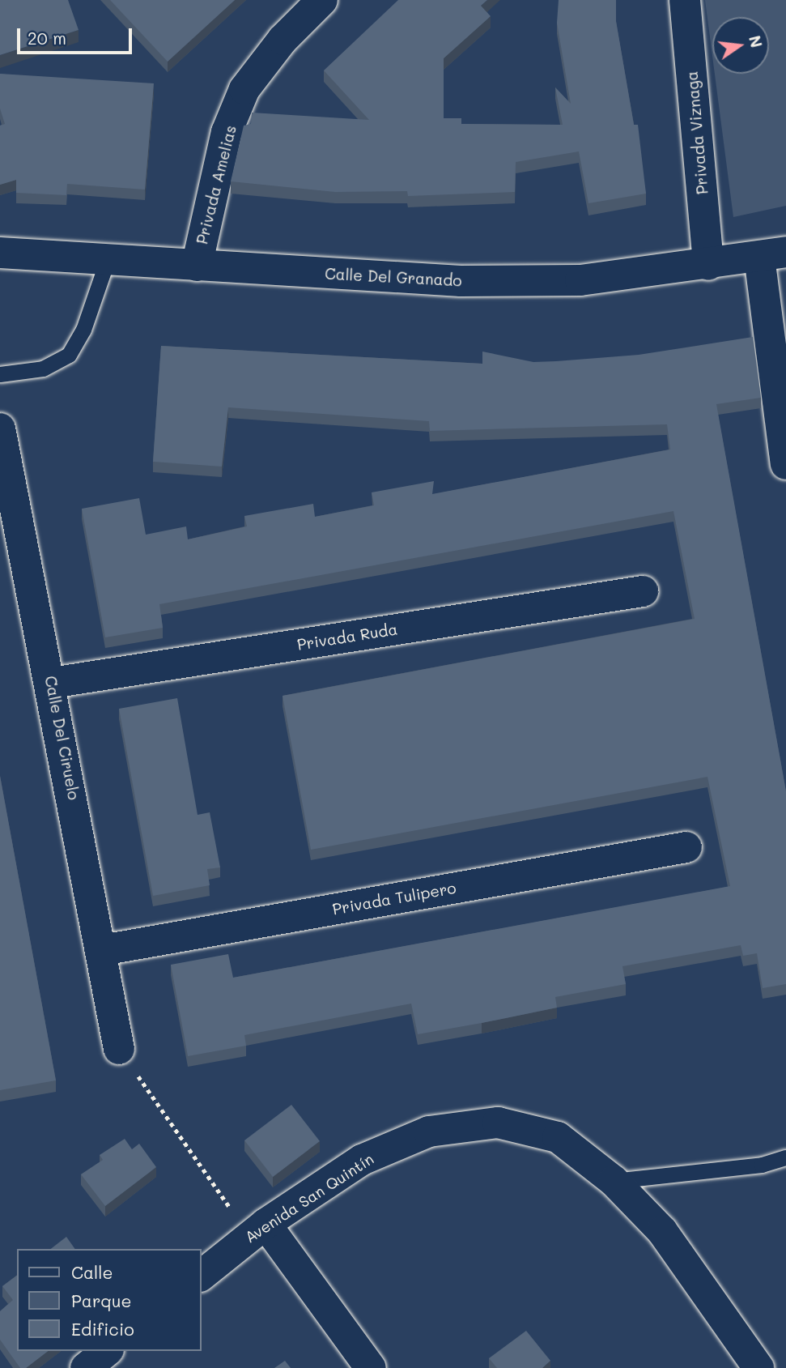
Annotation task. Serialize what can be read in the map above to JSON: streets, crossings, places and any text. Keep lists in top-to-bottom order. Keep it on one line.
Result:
{"streets":{"street":["Privada Viznaga","Privada Amelias","Calle Del Granado","Privada Ruda","Calle Del Ciruelo","Privada Tulipero","Avenida San Quintín"]},"crossings":[["Privada Viznaga","Calle Del Granado"],["Privada Amelias","Calle Del Granado"],["Privada Ruda","Calle Del Ciruelo"],["Calle Del Ciruelo","Privada Tulipero"]],"legend":["Calle","Parque","Edificio"],"scale_bar":"20 m","north":"right"}
